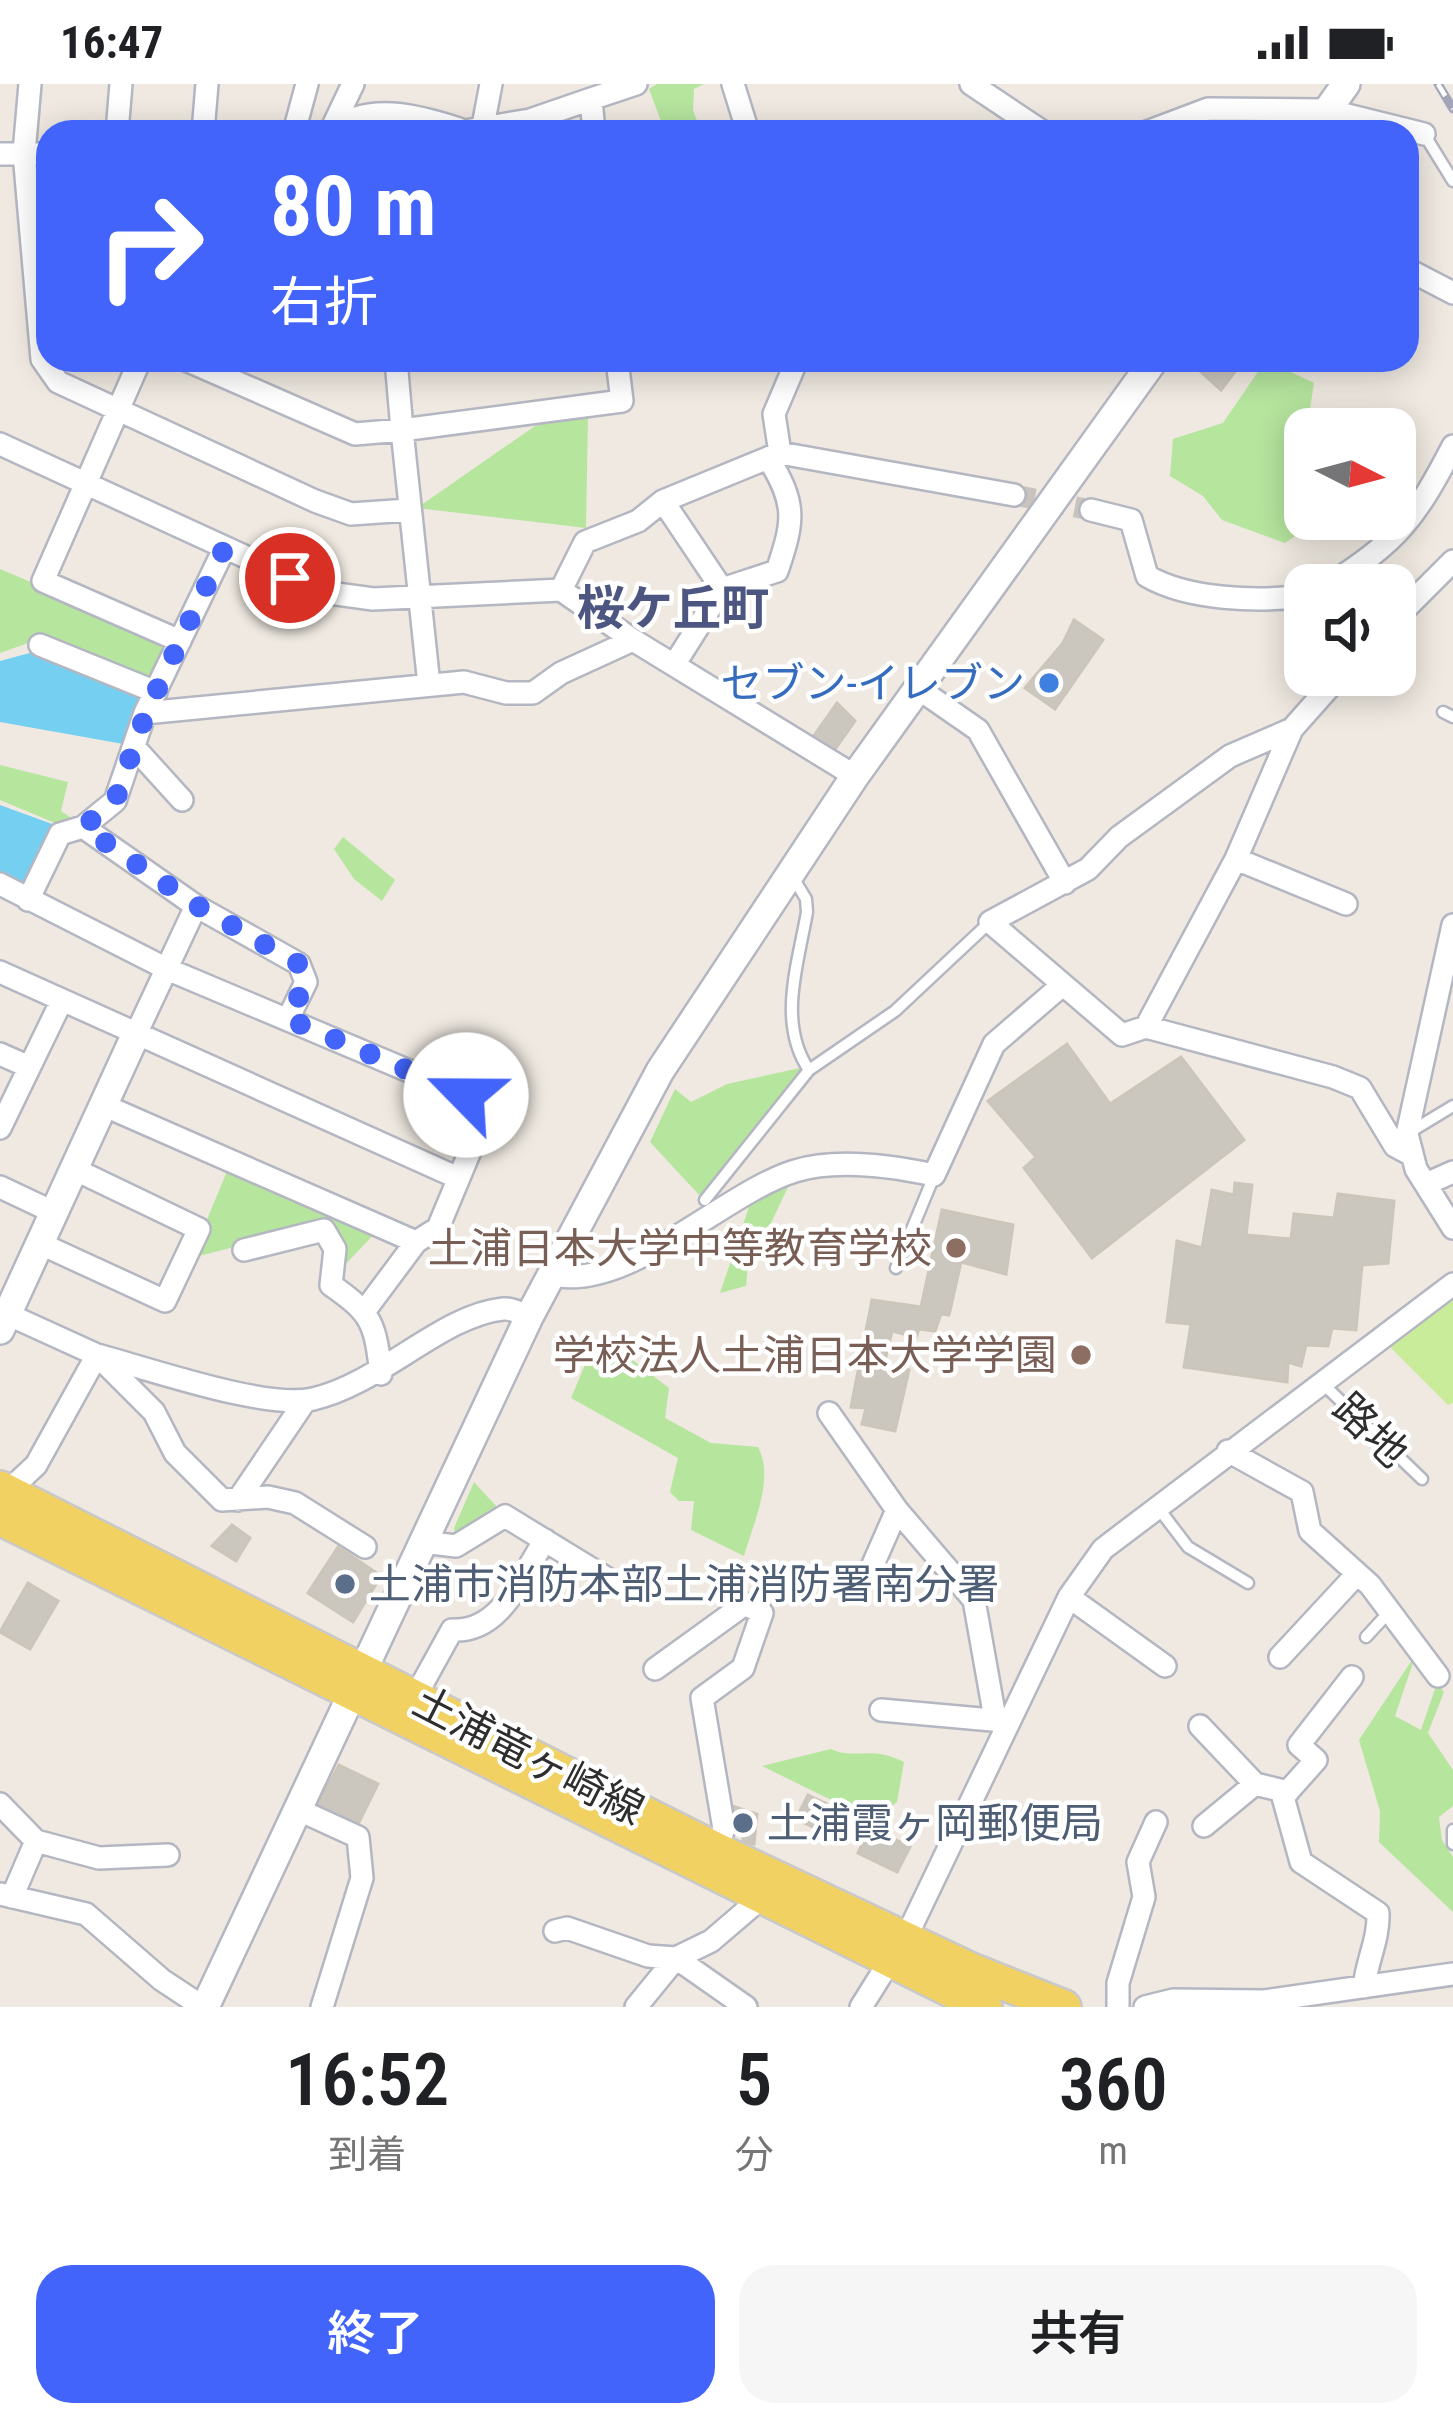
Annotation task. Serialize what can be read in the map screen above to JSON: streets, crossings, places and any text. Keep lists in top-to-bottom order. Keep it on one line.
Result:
{"streets":{"main road":["土浦竜ヶ崎線"],"lane":["路地"]},"districts":["桜ケ丘町"],"places":["セブン-イレブン","土浦日本大学中等教育学校","学校法人土浦日本大学学園","土浦市消防本部土浦消防署南分署","土浦霞ヶ岡郵便局"],"north":"right","page":{"status":"16:47","turn":["80 m","右折"],"eta":["16:52","到着","5","分","360","m"],"buttons":["終了","共有"]}}
